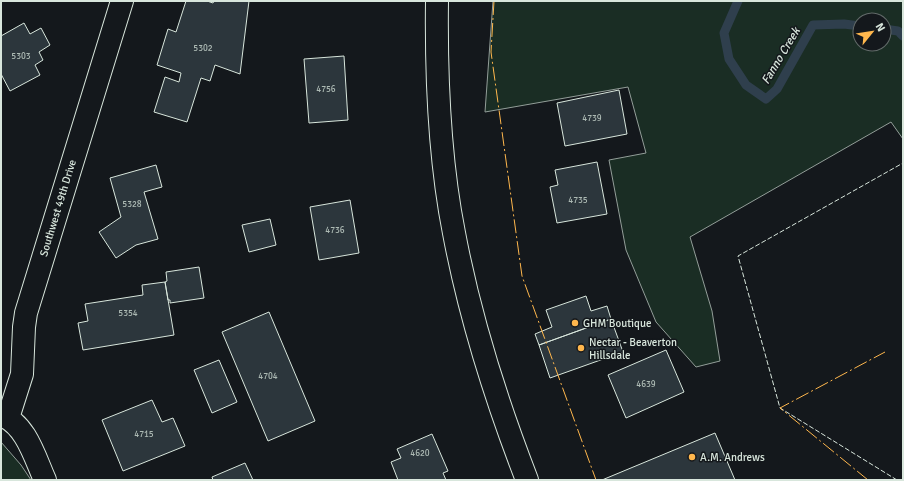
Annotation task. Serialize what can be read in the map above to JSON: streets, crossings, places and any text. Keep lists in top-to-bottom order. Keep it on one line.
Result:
{"streets":{"street":["Southwest 49th Drive"]},"water":["Fanno Creek"],"places":["GHM Boutique","Nectar - Beaverton Hillsdale","A.M. Andrews"],"house_numbers":["5302","5303","4756","4739","4735","5328","4736","5354","4704","4639","4715","4620"],"north":"top right"}
